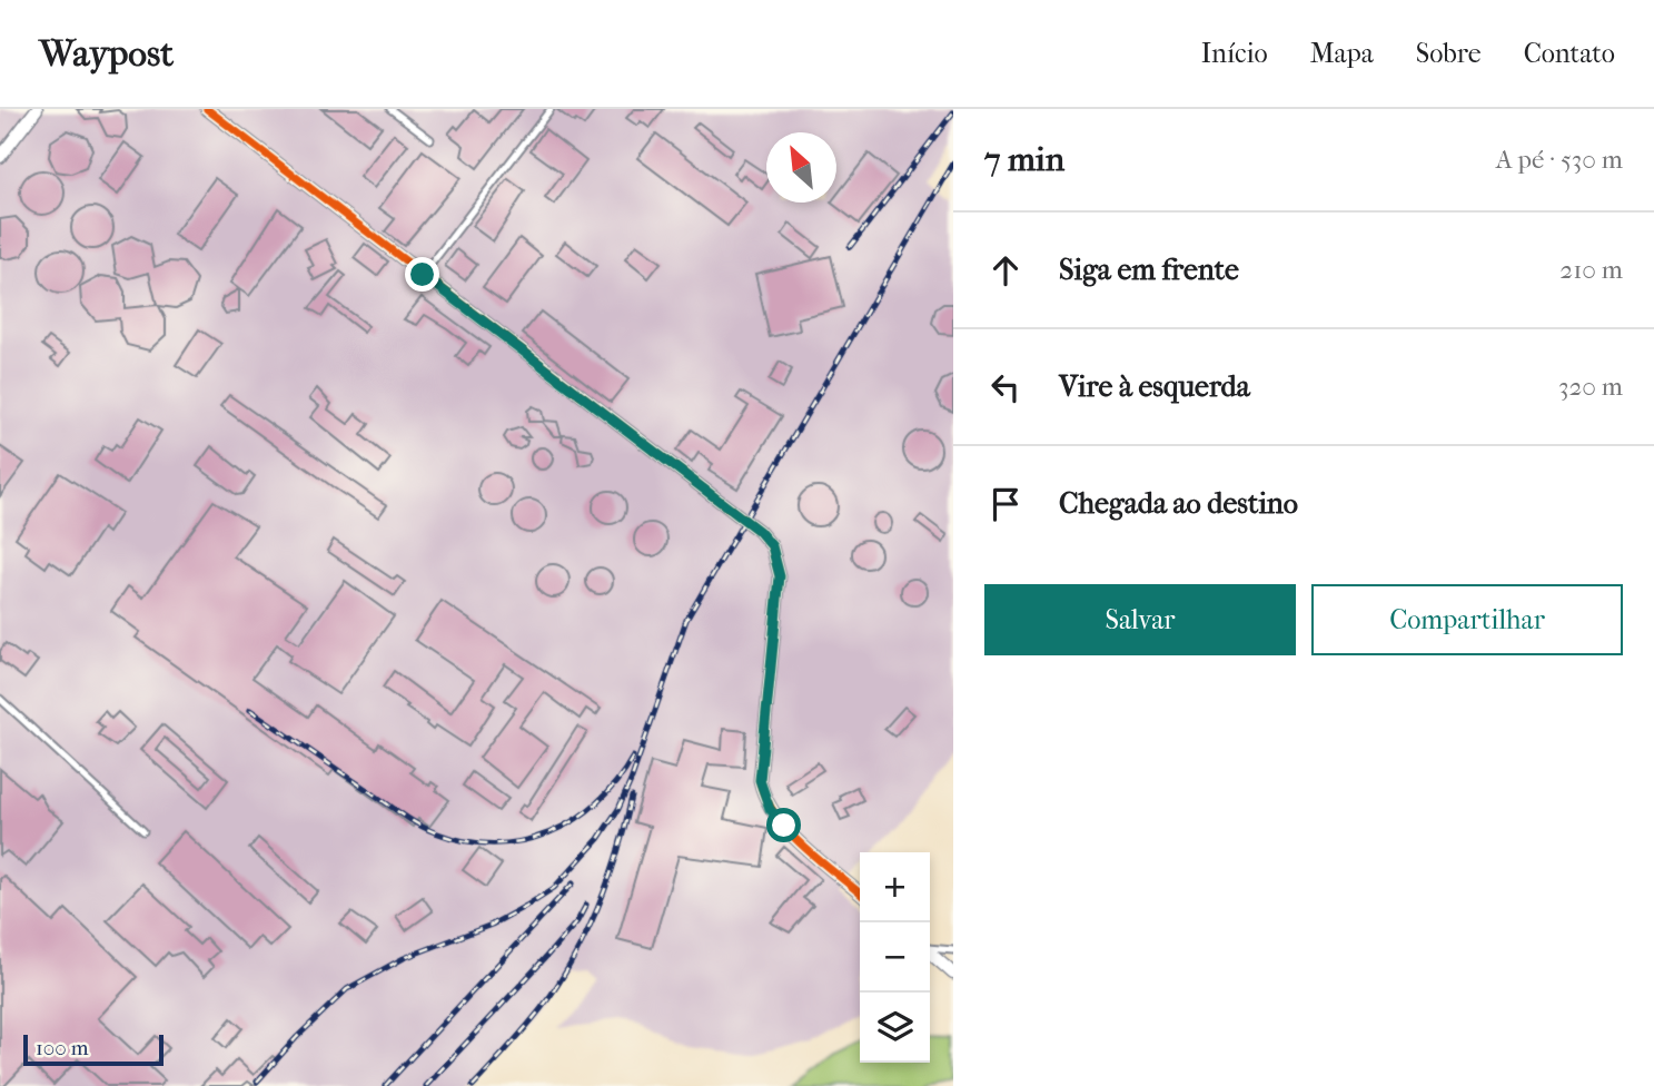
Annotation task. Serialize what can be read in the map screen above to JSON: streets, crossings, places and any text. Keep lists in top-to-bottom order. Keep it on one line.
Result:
{"scale_bar":"100 m","north":"top left","page":{"header":"Waypost","nav":["Início","Mapa","Sobre","Contato"],"heading":["7 min","A pé · 530 m"],"list":[["Siga em frente","210 m"],["Vire à esquerda","320 m"],"Chegada ao destino"],"buttons":["Salvar","Compartilhar"],"map_buttons":["+","−"],"scale":"100 m"}}
